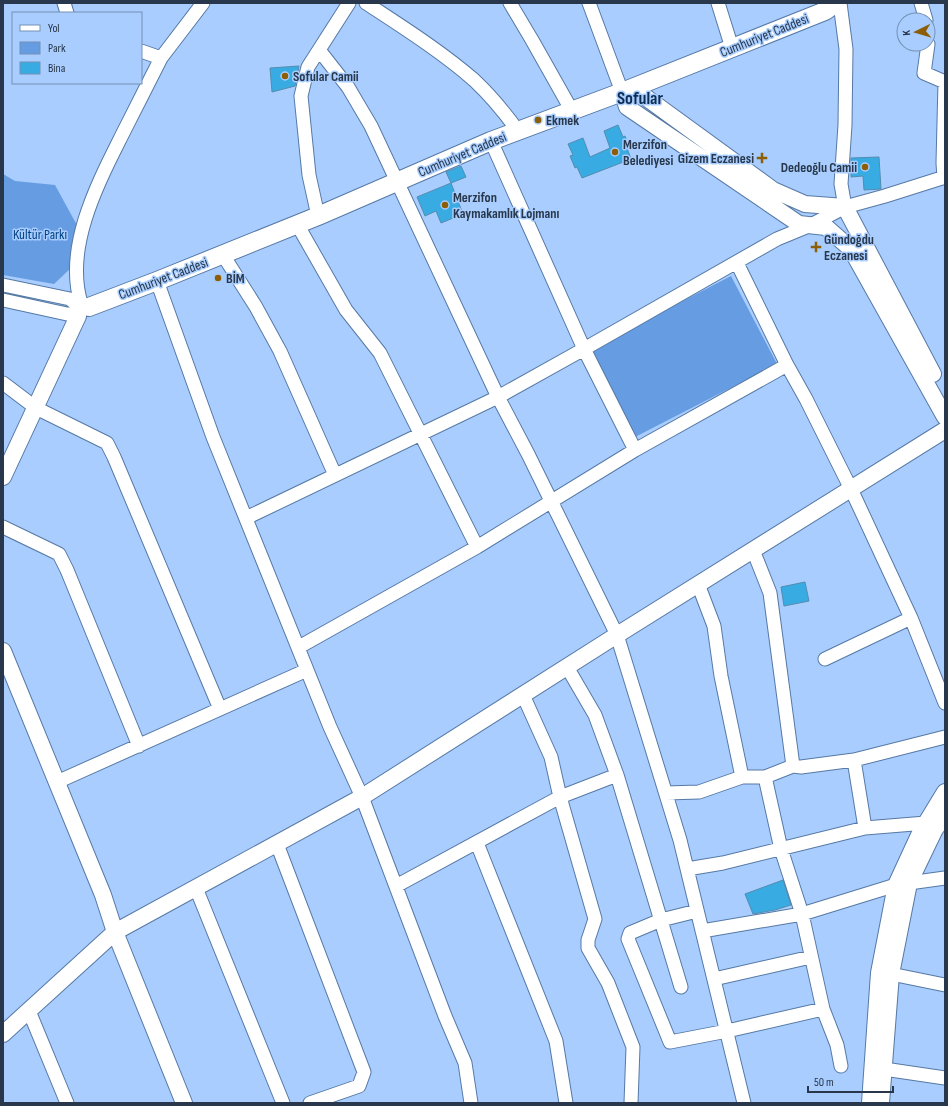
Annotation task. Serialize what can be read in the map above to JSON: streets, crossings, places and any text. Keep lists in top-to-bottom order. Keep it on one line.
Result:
{"streets":{"main road":["Cumhuriyet Caddesi"]},"districts":["Sofular"],"parks":["Kültür Parkı"],"places":{"other":["Sofular Camii","Ekmek","Merzifon Belediyesi","Dedeoğlu Camii","Merzifon Kaymakamlık Lojmanı","BİM"],"health":["Gizem Eczanesi","Gündoğdu Eczanesi"]},"legend":["Yol","Park","Bina"],"scale_bar":"50 m","north":"left"}
